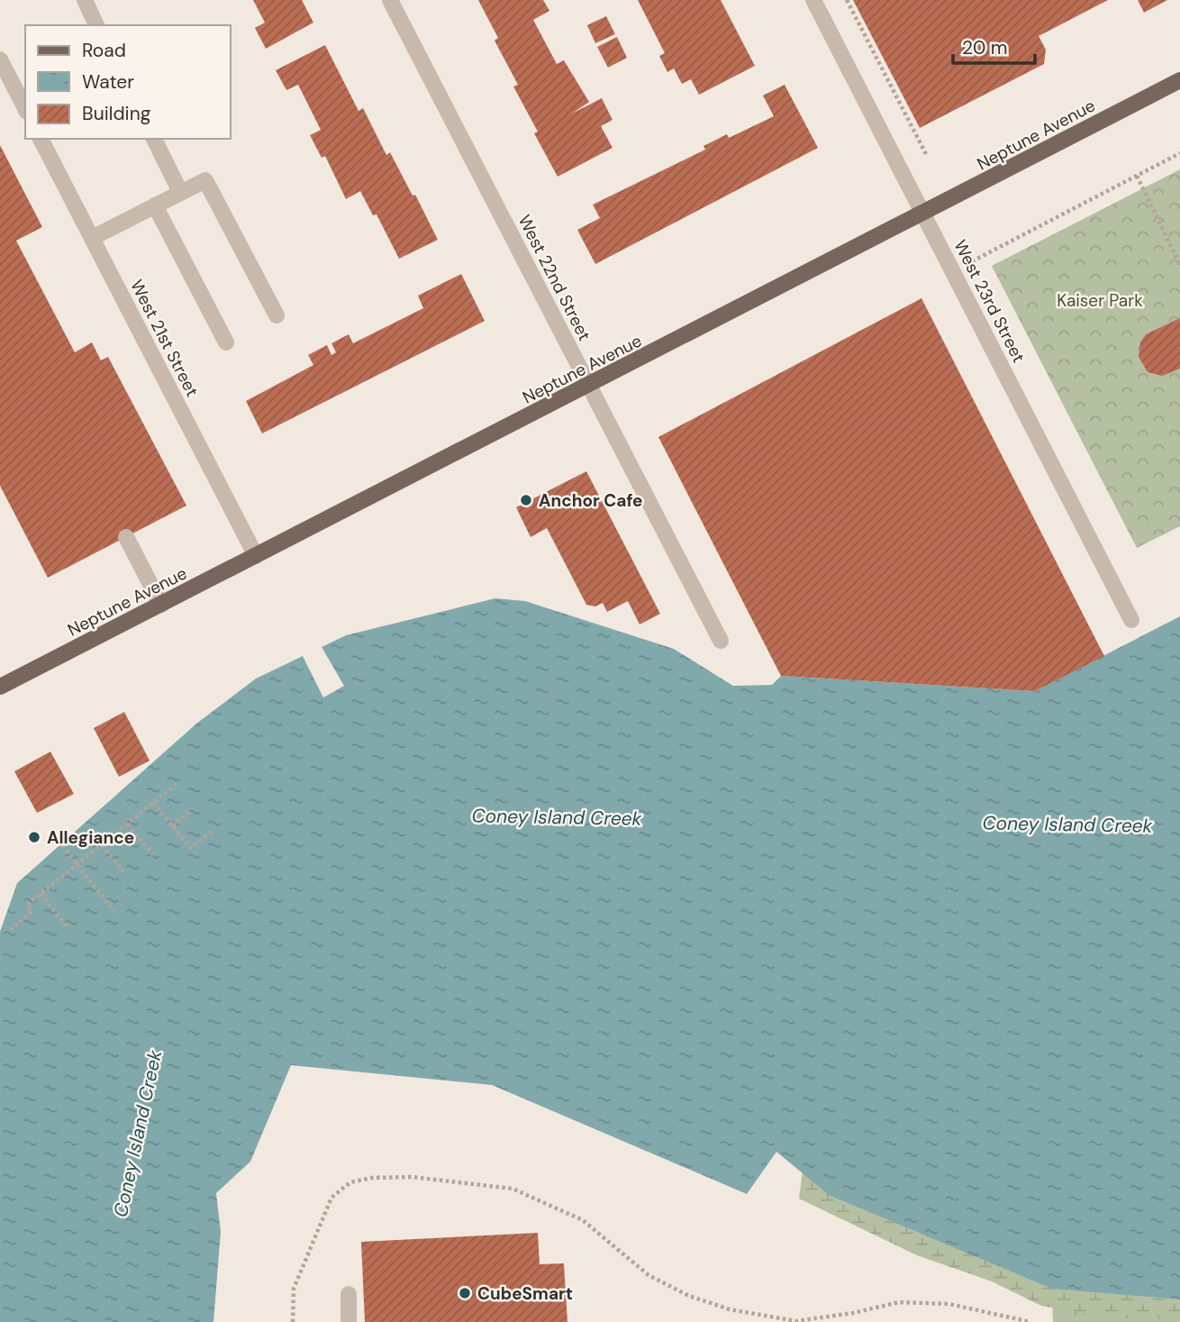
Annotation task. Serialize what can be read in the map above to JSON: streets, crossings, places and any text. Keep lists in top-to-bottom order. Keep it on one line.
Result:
{"streets":{"main road":["Neptune Avenue"],"street":["West 22nd Street","West 23rd Street","West 21st Street"]},"crossings":[["Neptune Avenue","West 22nd Street"],["Neptune Avenue","West 23rd Street"],["Neptune Avenue","West 21st Street"]],"water":["Coney Island Creek"],"parks":["Kaiser Park"],"places":["Anchor Cafe","Allegiance","CubeSmart"],"legend":["Road","Water","Building"],"scale_bar":"20 m"}
